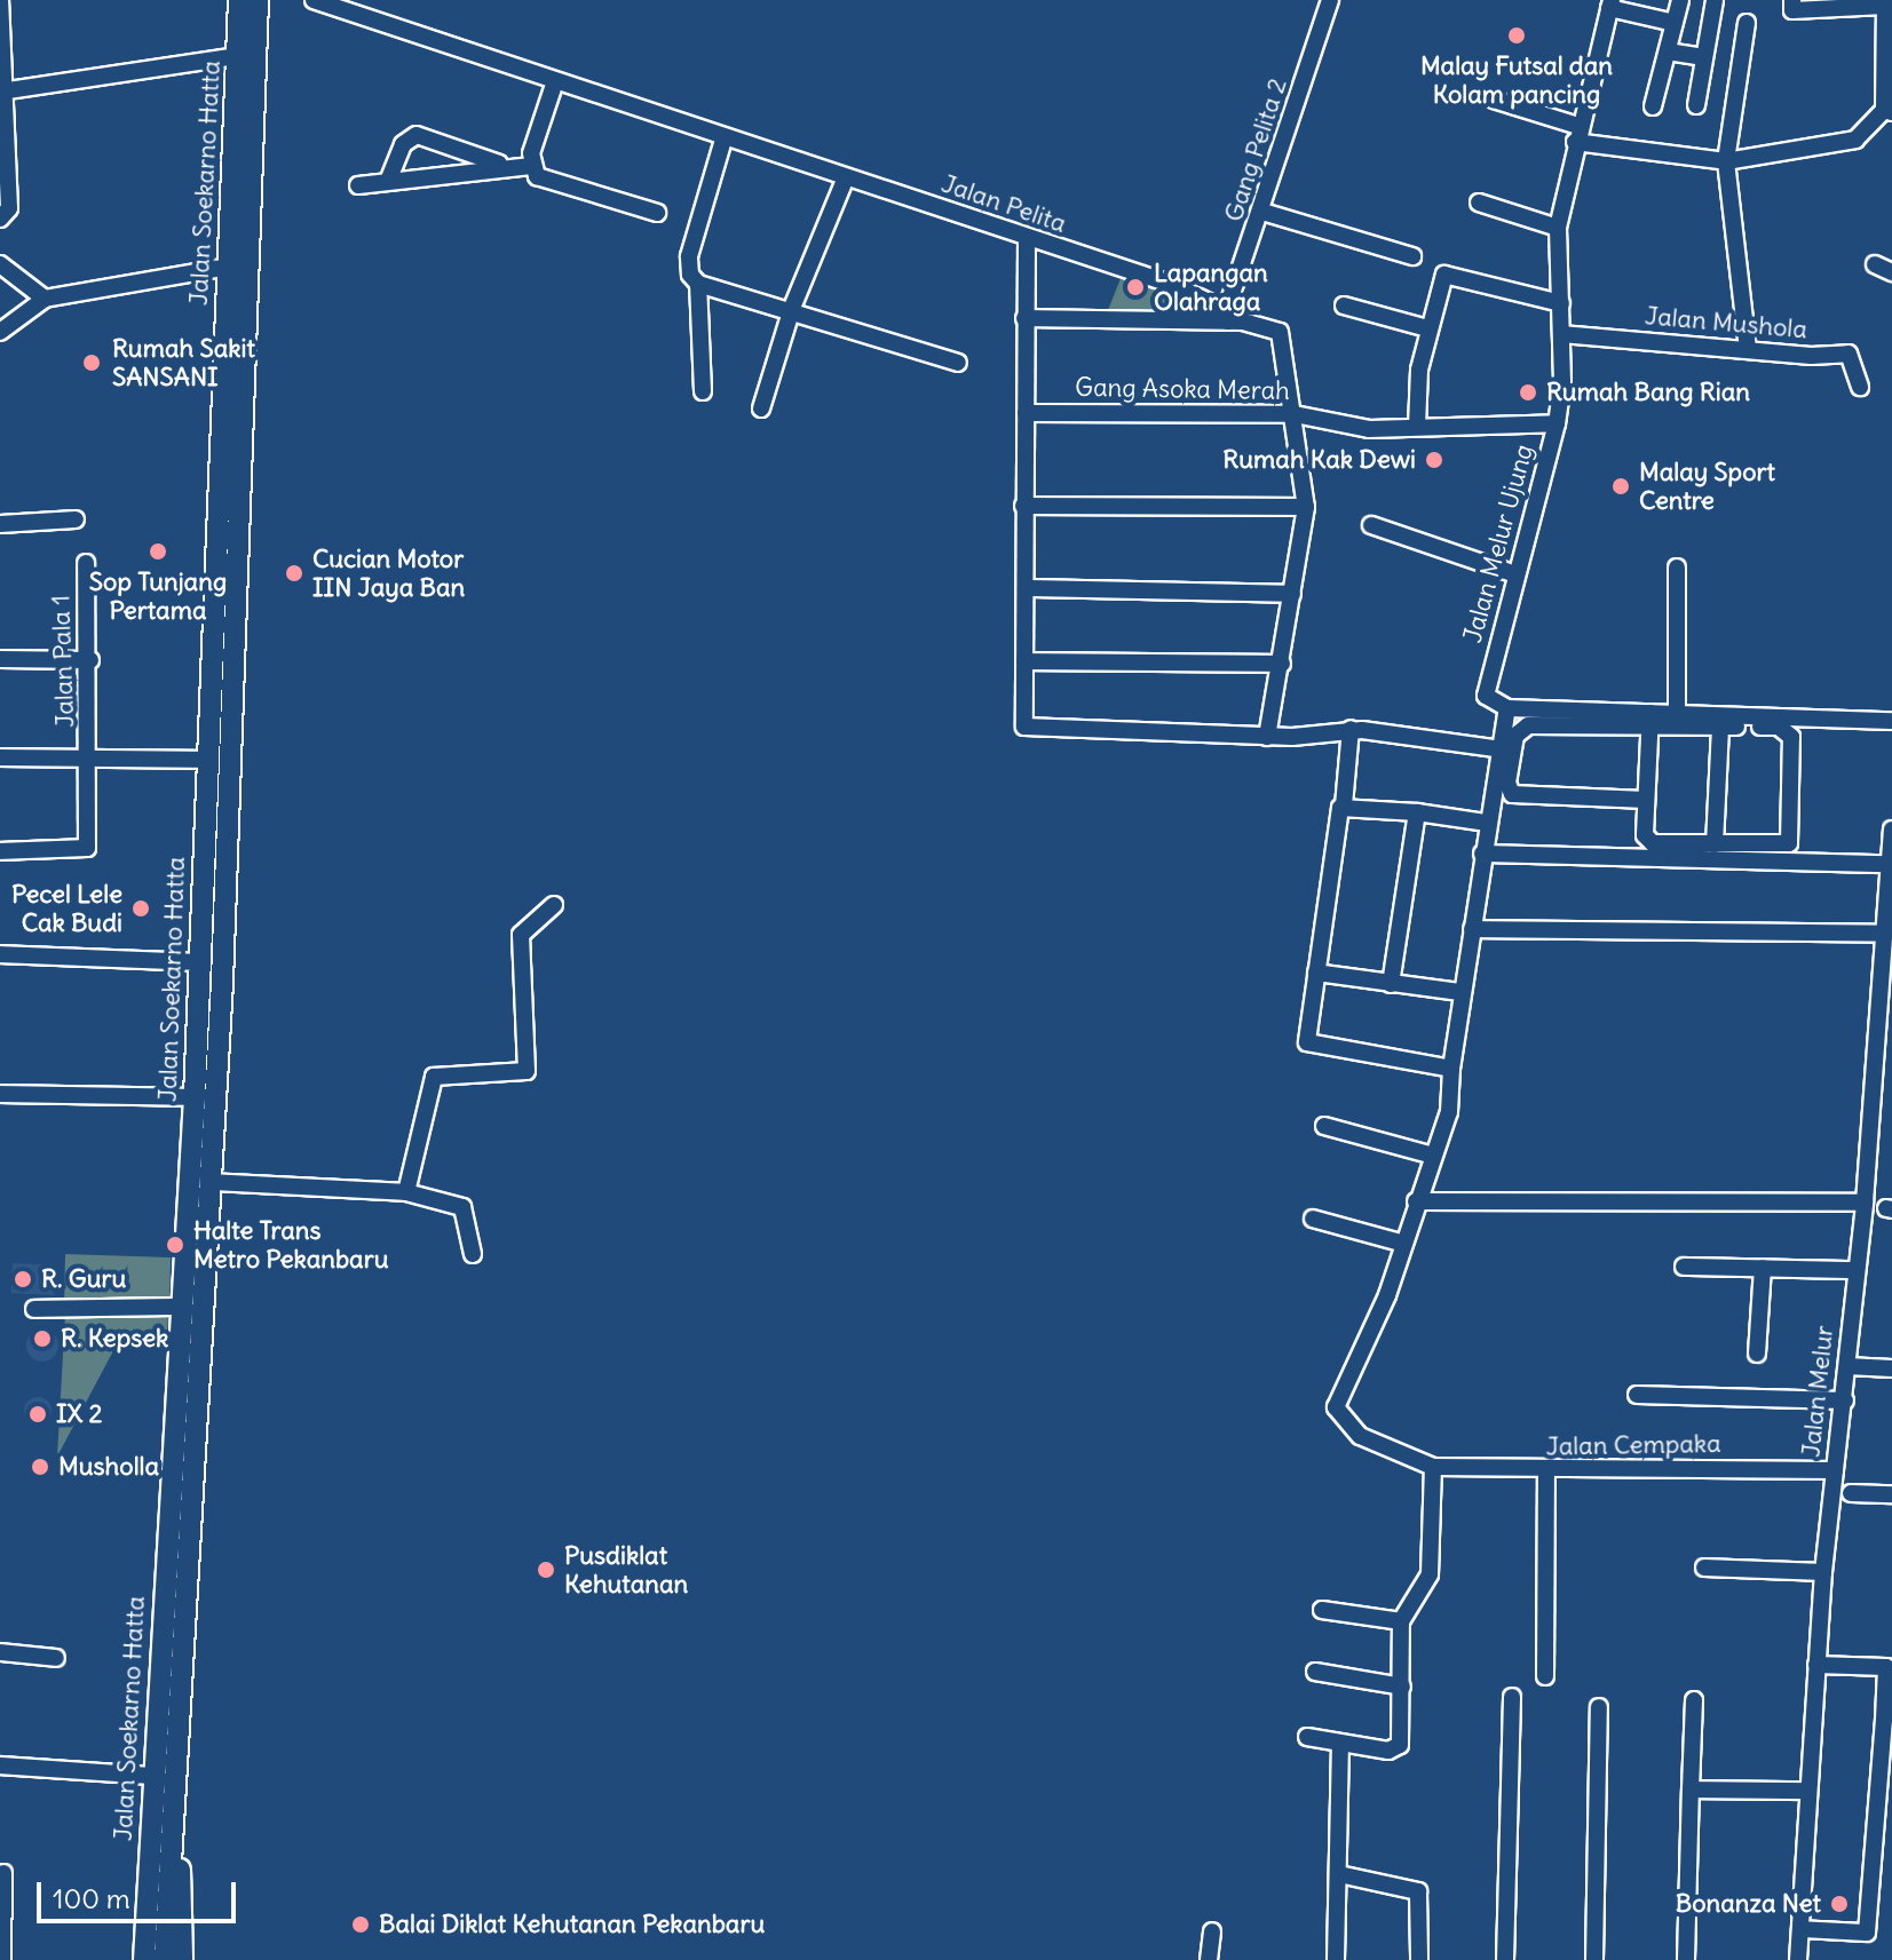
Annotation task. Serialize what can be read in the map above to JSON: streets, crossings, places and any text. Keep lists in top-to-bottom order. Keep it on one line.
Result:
{"streets":{"main road":["Jalan Soekarno Hatta"],"street":["Gang Pelita 2","Jalan Pelita","Jalan Mushola","Gang Asoka Merah","Jalan Melur Ujung","Jalan Pala 1","Jalan Melur","Jalan Cempaka"]},"crossings":[["Gang Pelita 2","Jalan Pelita"],["Jalan Pelita","Gang Asoka Merah"],["Jalan Mushola","Jalan Melur Ujung"],["Gang Asoka Merah","Jalan Melur Ujung"],["Jalan Melur","Jalan Cempaka"]],"places":["Malay Futsal dan Kolam pancing","Lapangan Olahraga","Rumah Sakit SANSANI","Rumah Bang Rian","Rumah Kak Dewi","Malay Sport Centre","Sop Tunjang Pertama","Cucian Motor IIN Jaya Ban","Pecel Lele Cak Budi","Halte Trans Metro Pekanbaru","R. Guru","R. Kepsek","IX 2","Musholla","Pusdiklat Kehutanan","Bonanza Net","Balai Diklat Kehutanan Pekanbaru"],"scale_bar":"100 m"}
